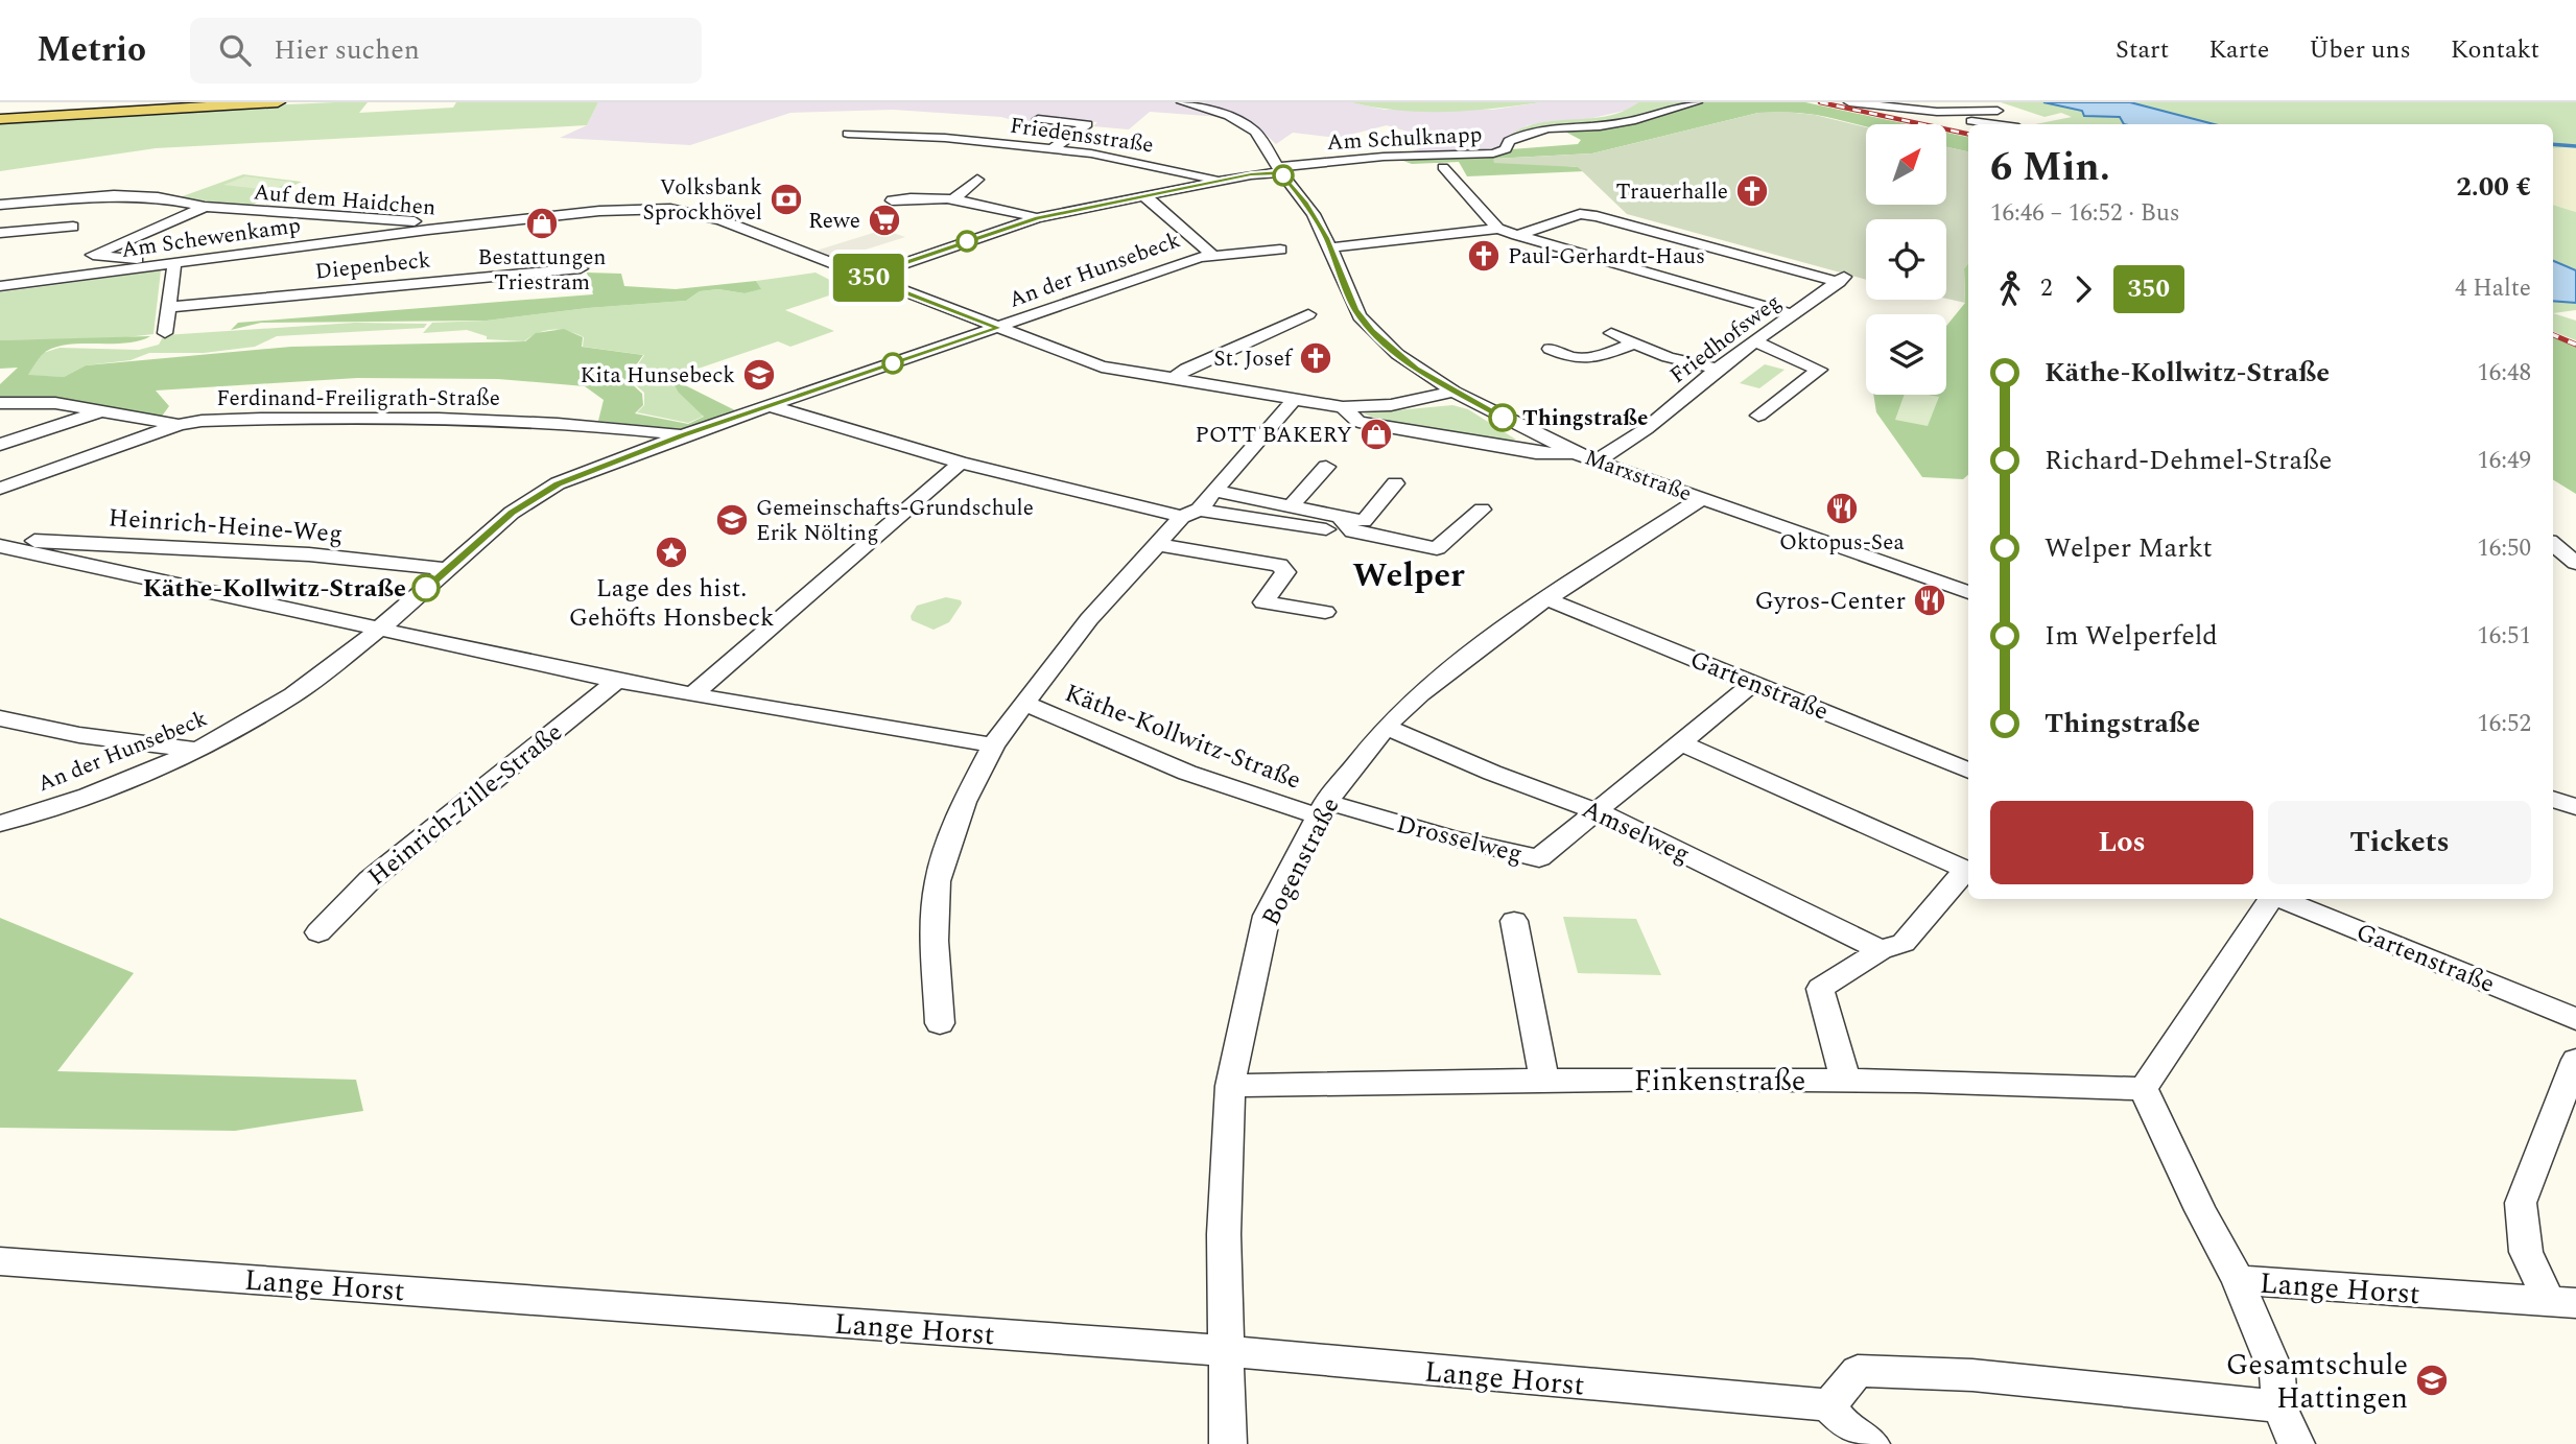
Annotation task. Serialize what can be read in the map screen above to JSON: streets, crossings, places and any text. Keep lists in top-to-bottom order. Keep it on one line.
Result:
{"streets":{"street":["Friedensstraße","Am Schulknapp","Auf dem Haidchen","Am Schewenkamp","Diepenbeck","An der Hunsebeck","Friedhofsweg","Ferdinand-Freiligrath-Straße","Marxstraße","Heinrich-Heine-Weg","Gartenstraße","Käthe-Kollwitz-Straße","Heinrich-Zille-Straße","Amselweg","Drosselweg","Bogenstraße","Finkenstraße","Lange Horst"]},"crossings":[["Friedensstraße","Am Schulknapp"],["Am Schulknapp","Marxstraße"],["Auf dem Haidchen","Am Schewenkamp"],["An der Hunsebeck","Ferdinand-Freiligrath-Straße"],["An der Hunsebeck","Heinrich-Heine-Weg"],["Friedhofsweg","Marxstraße"],["Marxstraße","Bogenstraße"],["Gartenstraße","Drosselweg"],["Gartenstraße","Bogenstraße"],["Käthe-Kollwitz-Straße","Drosselweg"],["Käthe-Kollwitz-Straße","Bogenstraße"],["Amselweg","Drosselweg"],["Amselweg","Bogenstraße"],["Drosselweg","Bogenstraße"],["Bogenstraße","Finkenstraße"],["Bogenstraße","Lange Horst"]],"districts":["Welper"],"places":{"church":["Trauerhalle","Paul-Gerhardt-Haus","St. Josef"],"bank":["Volksbank Sprockhövel"],"supermarket":["Rewe"],"shop":["Bestattungen Triestram","POTT BAKERY"],"school or university":["Kita Hunsebeck","Gemeinschafts-Grundschule Erik Nölting","Gesamtschule Hattingen"],"other":["Thingstraße","Käthe-Kollwitz-Straße"],"restaurant":["Oktopus-Sea","Gyros-Center"],"place":["Lage des hist. Gehöfts Honsbeck"]},"lines":["bus line 350"],"north":"top right","page":{"header":"Metrio","search":"Hier suchen","nav":["Start","Karte","Über uns","Kontakt"],"on_map":"350","heading":["6 Min.","16:46 – 16:52 · Bus","2.00 €"],"legs":["2","350","4 Halte"],"list":[{"name":"Käthe-Kollwitz-Straße","value":"16:48"},{"name":"Richard-Dehmel-Straße","value":"16:49"},{"name":"Welper Markt","value":"16:50"},{"name":"Im Welperfeld","value":"16:51"},{"name":"Thingstraße","value":"16:52"}],"buttons":["Los","Tickets"]}}
